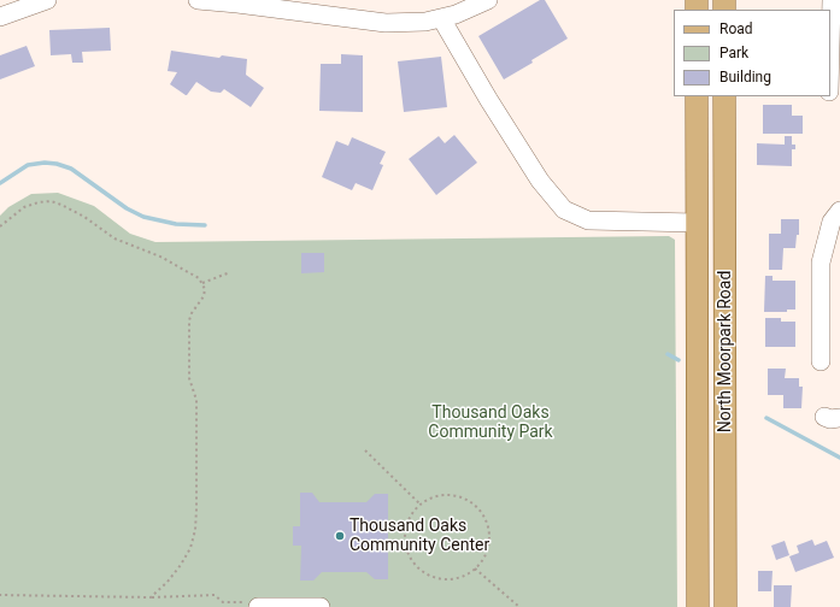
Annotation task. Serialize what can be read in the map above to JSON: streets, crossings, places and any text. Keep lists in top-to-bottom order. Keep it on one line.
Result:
{"streets":{"main road":["North Moorpark Road"]},"parks":["Thousand Oaks Community Park"],"places":["Thousand Oaks Community Center"],"legend":["Road","Park","Building"]}
